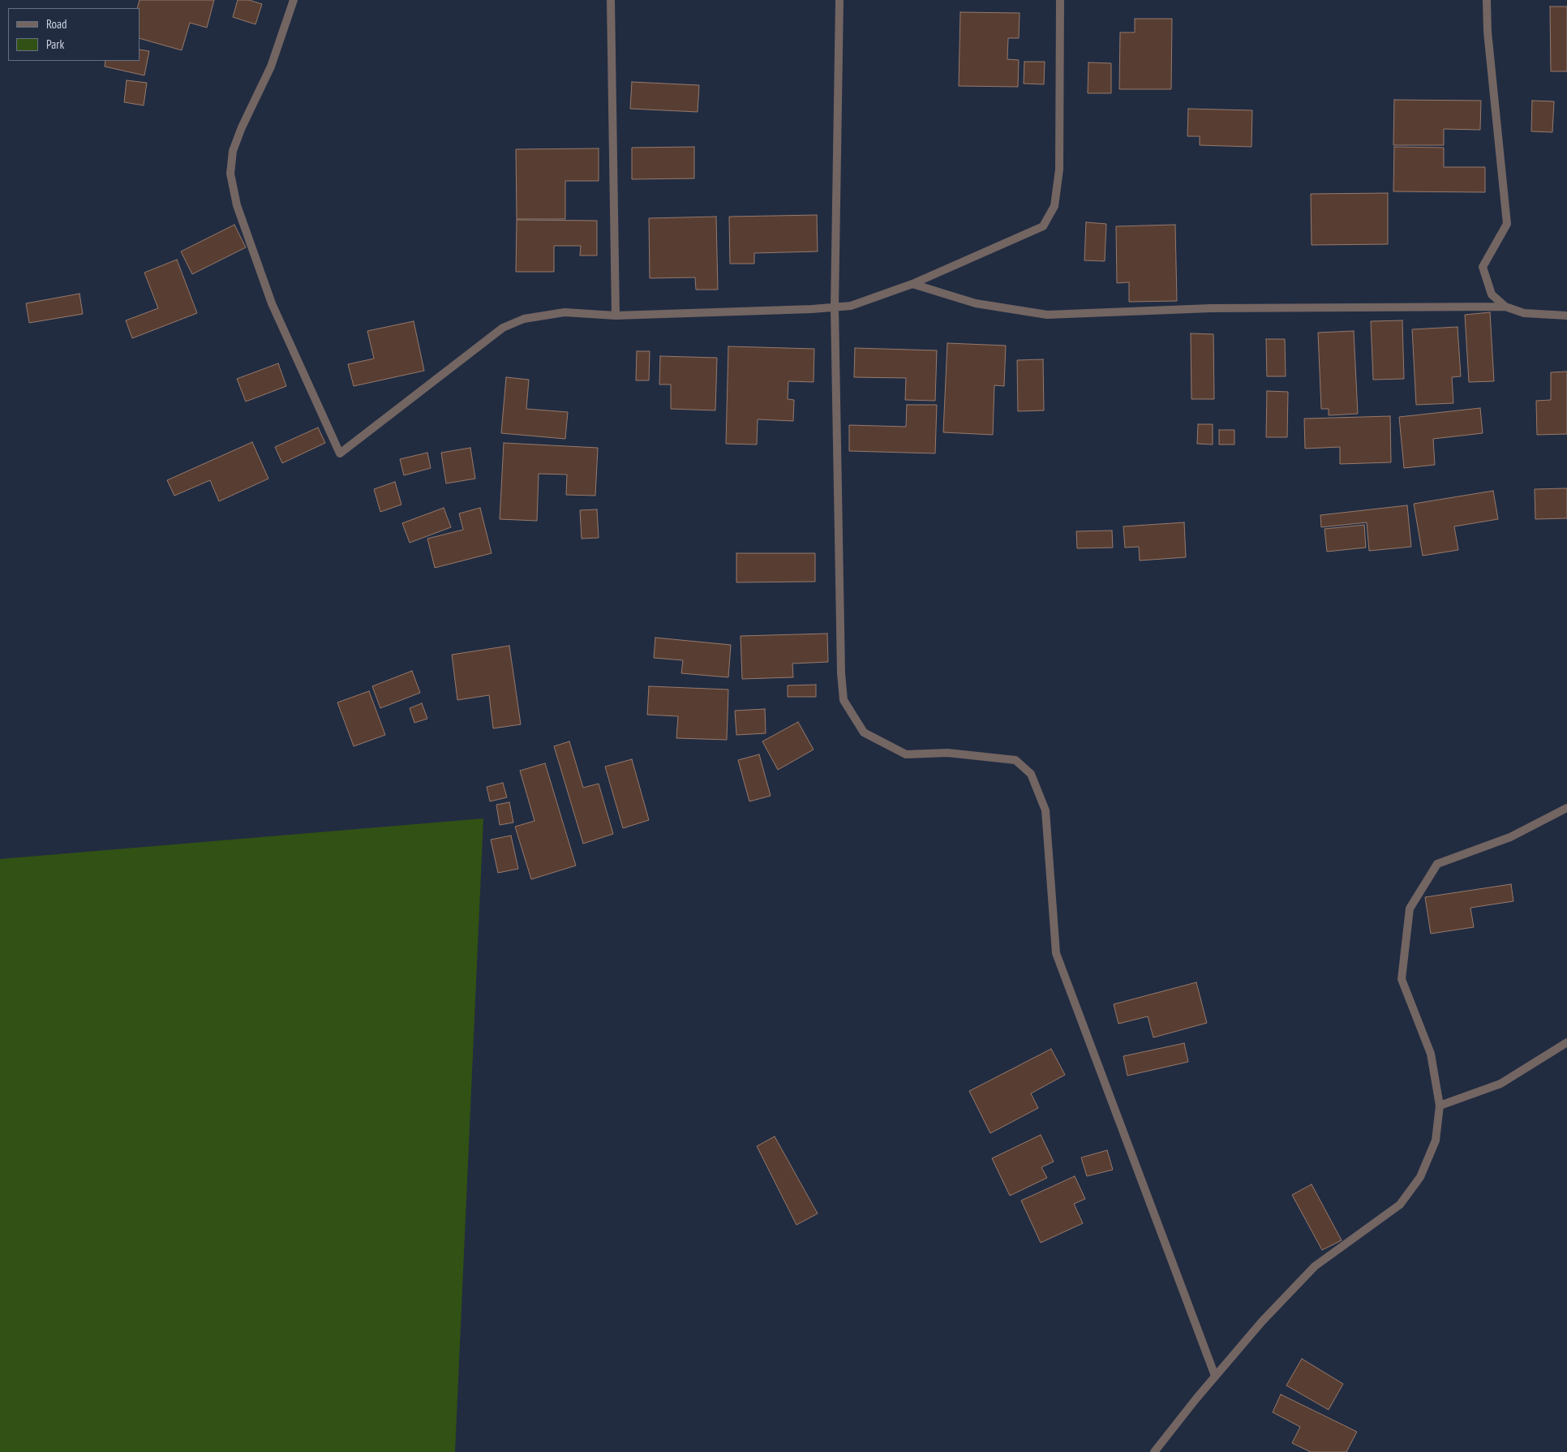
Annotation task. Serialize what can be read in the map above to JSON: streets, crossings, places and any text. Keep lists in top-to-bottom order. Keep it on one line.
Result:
{"legend":["Road","Park"]}
